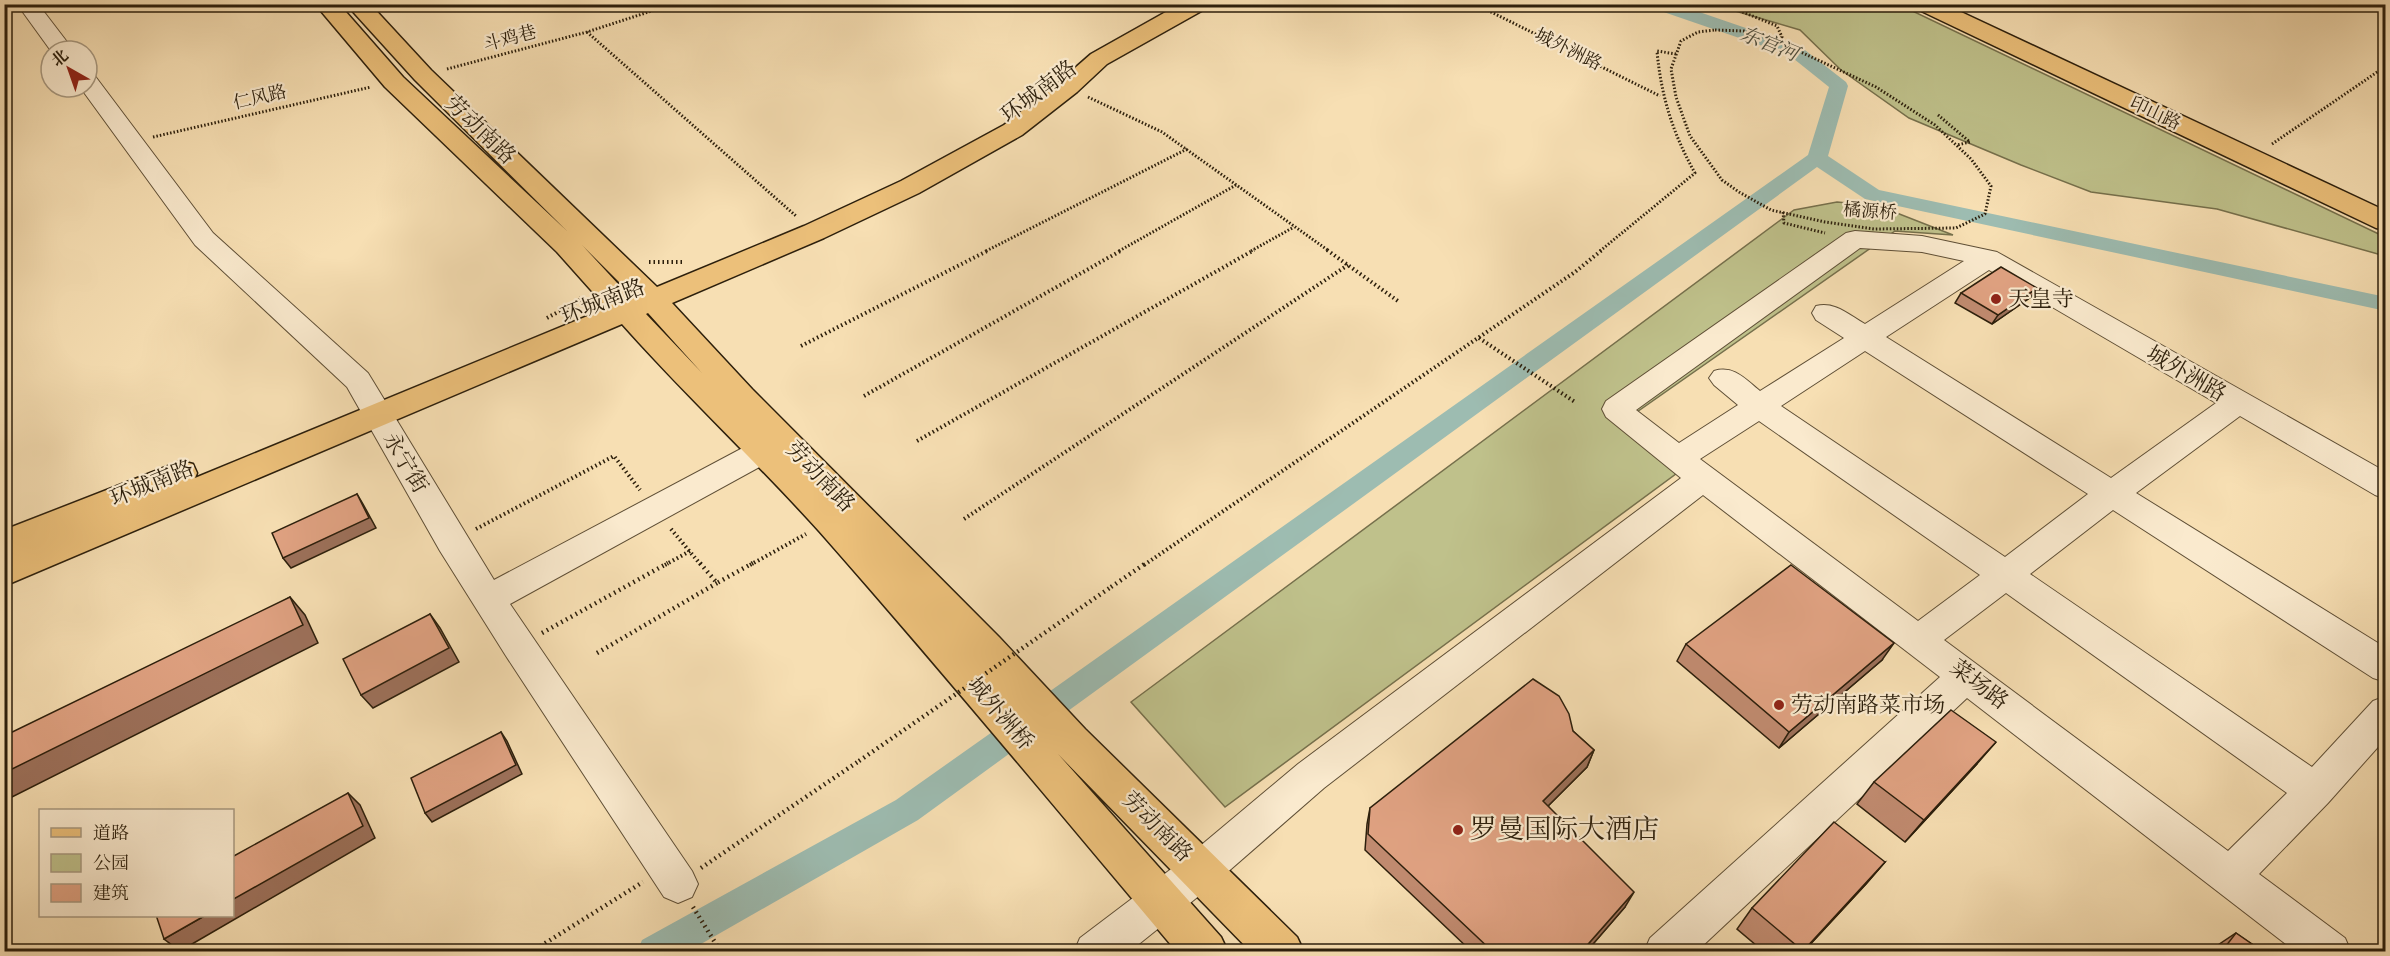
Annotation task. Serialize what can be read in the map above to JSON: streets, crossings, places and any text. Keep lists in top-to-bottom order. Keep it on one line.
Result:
{"streets":{"main road":["环城南路","印山路","劳动南路","城外洲桥"],"street":["城外洲路","永宁街","菜场路"],"path":["斗鸡巷","仁风路","橘源桥"]},"crossings":[["斗鸡巷","劳动南路"],["城外洲路","菜场路"],["环城南路","劳动南路"],["环城南路","永宁街"],["仁风路","劳动南路"],["仁风路","永宁街"],["劳动南路","城外洲桥"]],"water":["东官河"],"places":["天皇寺","劳动南路菜市场","罗曼国际大酒店"],"legend":["道路","公园","建筑"],"north":"top left"}
